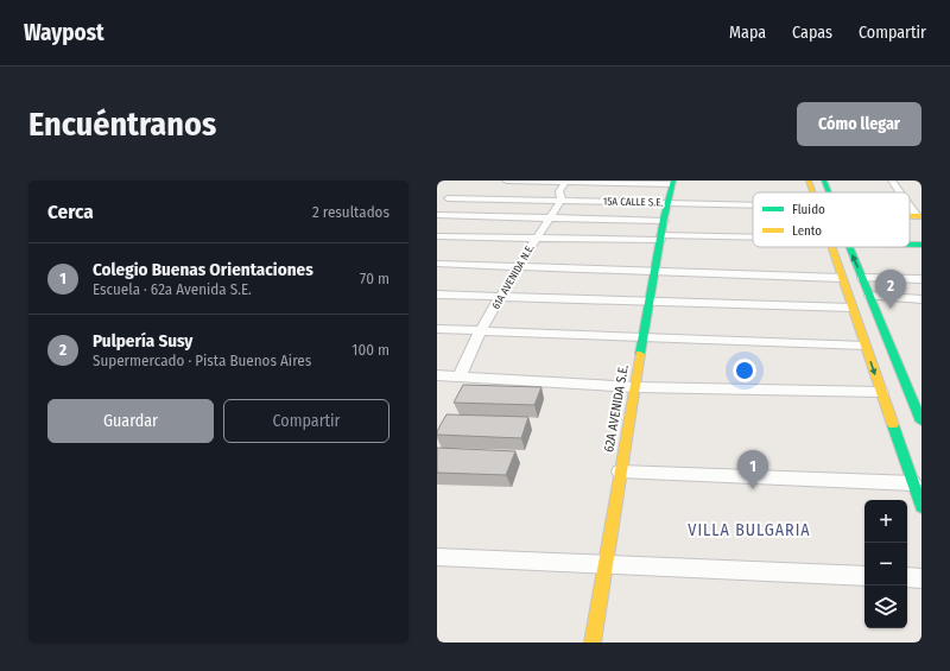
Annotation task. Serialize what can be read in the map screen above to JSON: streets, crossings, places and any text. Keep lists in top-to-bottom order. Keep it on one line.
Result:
{"streets":{"main road":["62A AVENIDA S.E."],"street":["15A CALLE S.E.","61A AVENIDA N.E."]},"crossings":[["15A CALLE S.E.","61A AVENIDA N.E."],["15A CALLE S.E.","62A AVENIDA S.E."]],"districts":["VILLA BULGARIA"],"legend":["Fluido","Lento"],"page":{"header":"Waypost","nav":["Mapa","Capas","Compartir"],"buttons":["Cómo llegar",["Guardar","Compartir"]],"title":"Encuéntranos","heading":["Cerca","2 resultados"],"list":[{"mark":"1","name":"Colegio Buenas Orientaciones","note":"Escuela · 62a Avenida S.E.","value":"70 m"},{"mark":"2","name":"Pulpería Susy","note":"Supermercado · Pista Buenos Aires","value":"100 m"}],"pins":["2","1"],"map_buttons":["+","−"]}}
